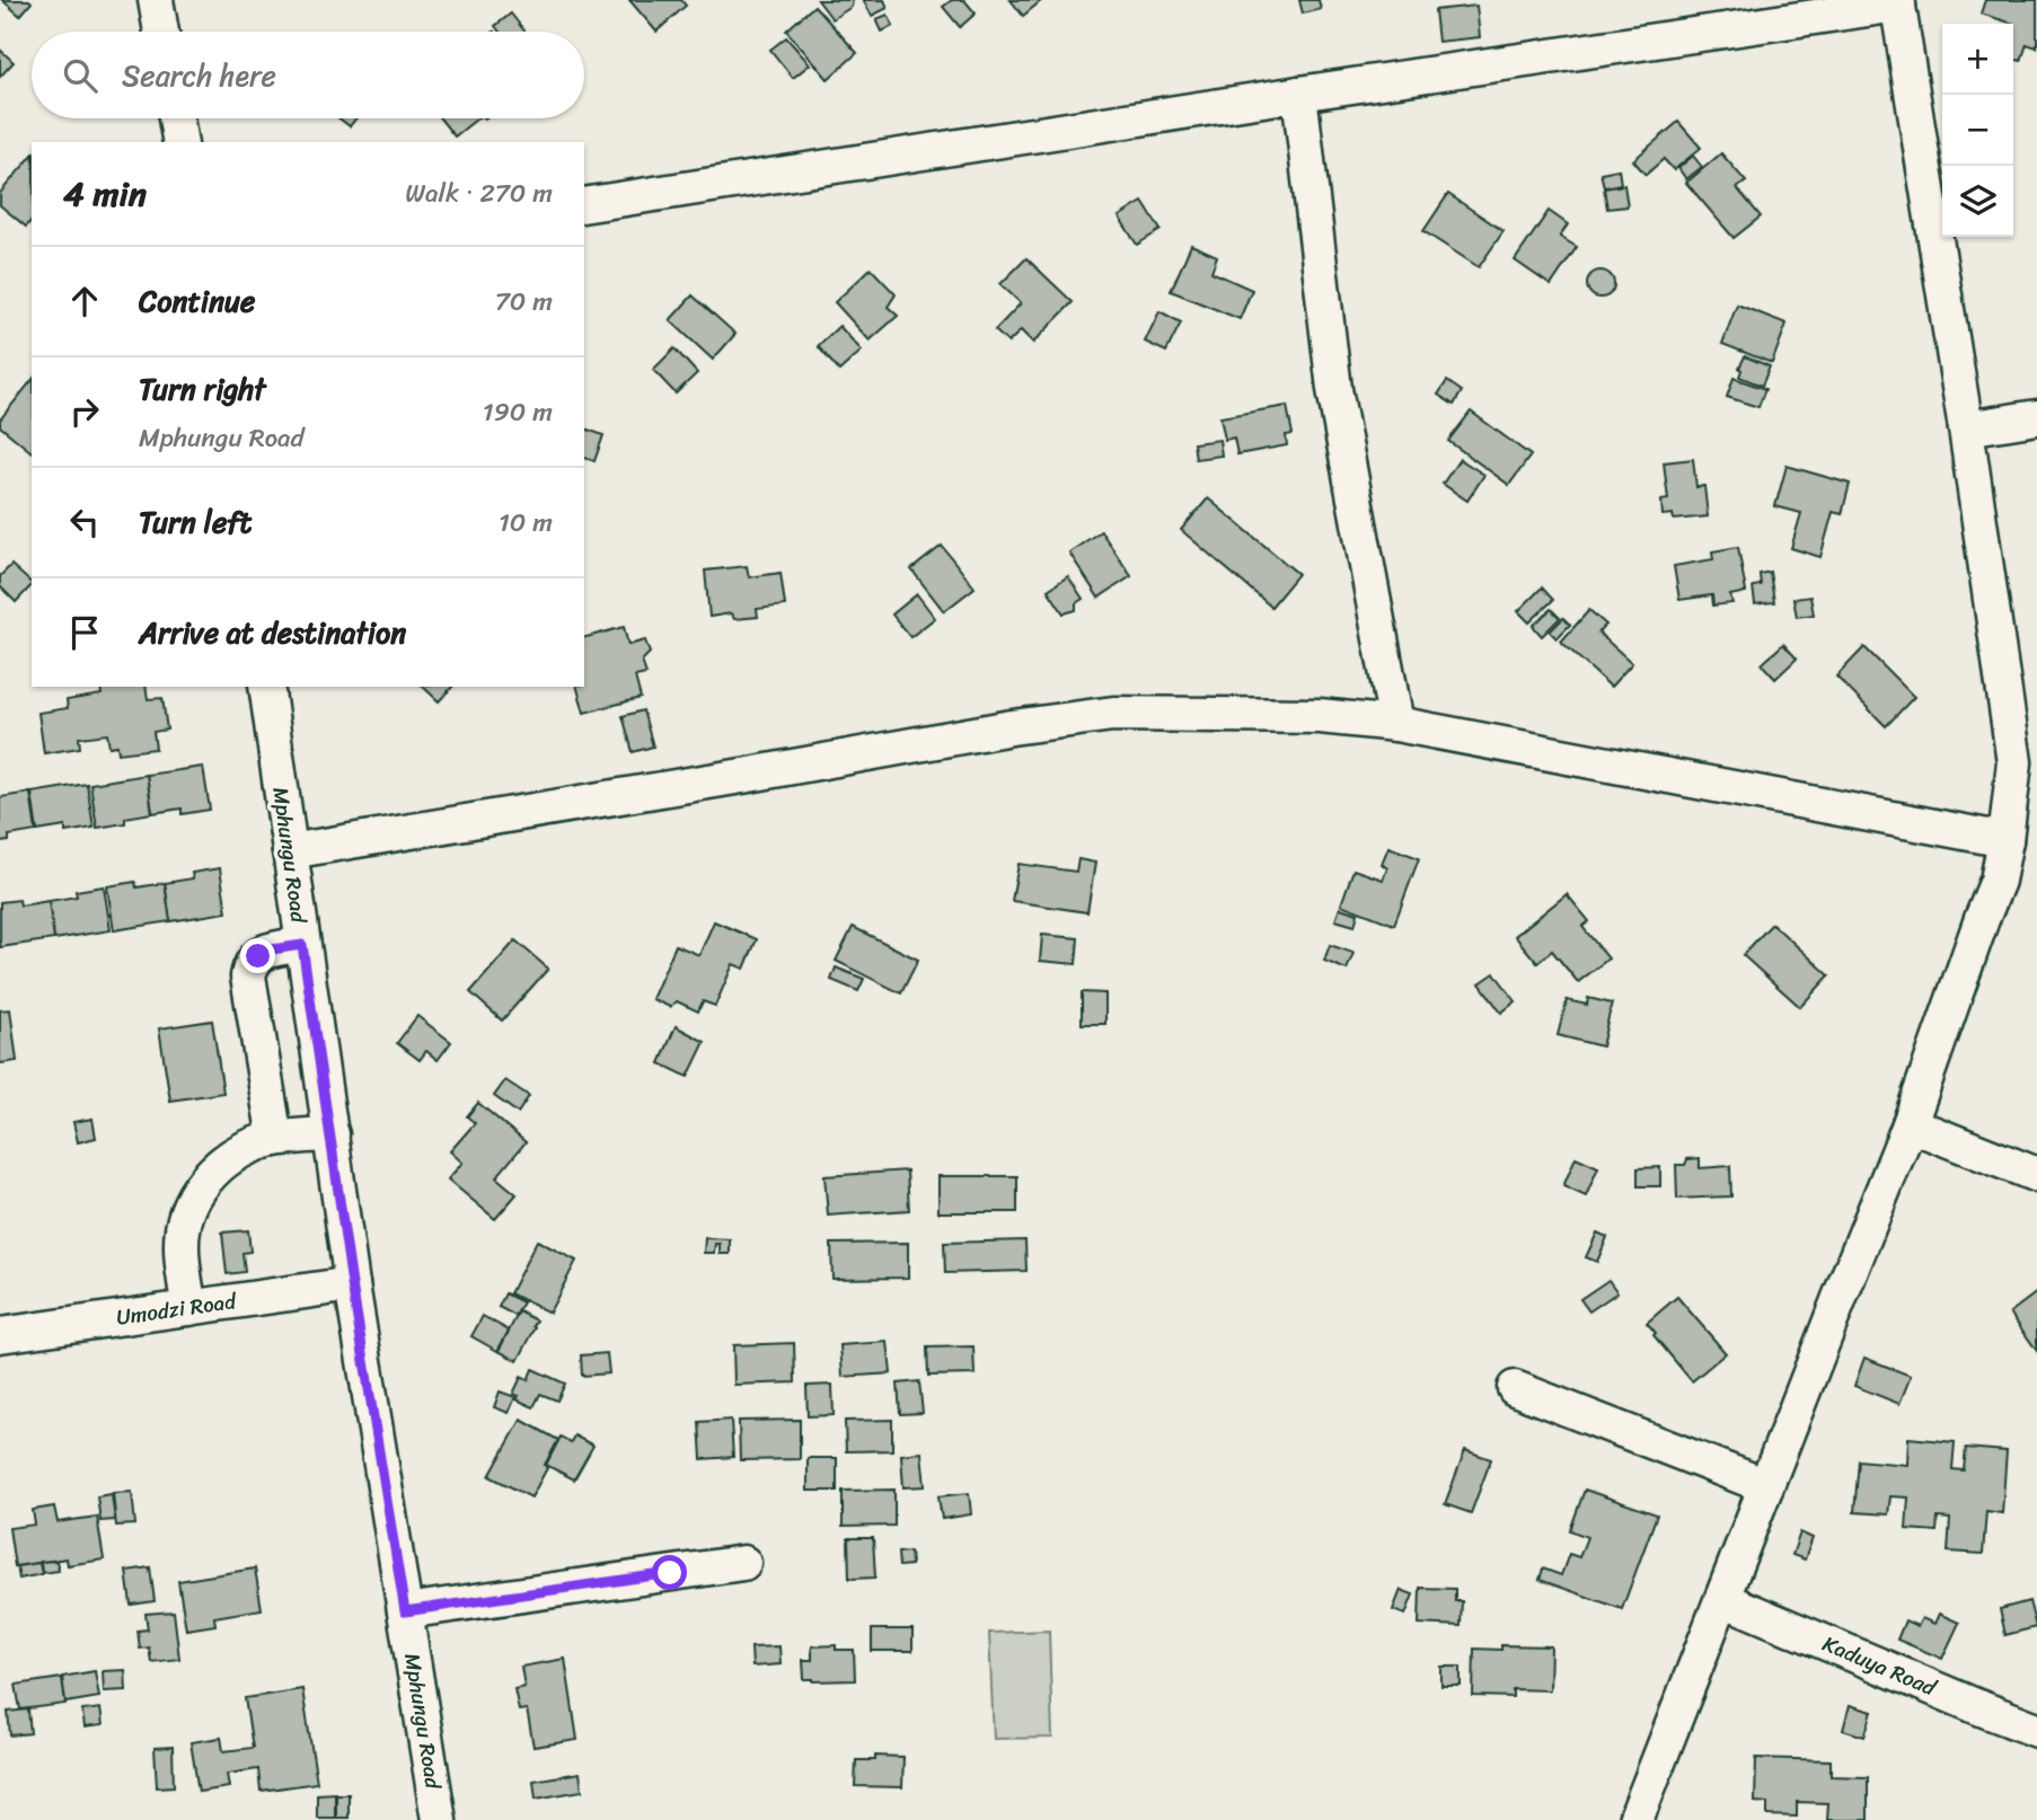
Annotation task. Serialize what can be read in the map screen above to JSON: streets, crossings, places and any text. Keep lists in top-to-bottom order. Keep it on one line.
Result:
{"streets":{"street":["Mphungu Road","Umodzi Road","Kaduya Road"]},"crossings":[["Mphungu Road","Umodzi Road"]],"page":{"map_buttons":["+","−"],"search":"Search here","heading":["4 min","Walk · 270 m"],"list":[["Continue","70 m"],["Turn right","Mphungu Road","190 m"],["Turn left","10 m"],"Arrive at destination"]}}
